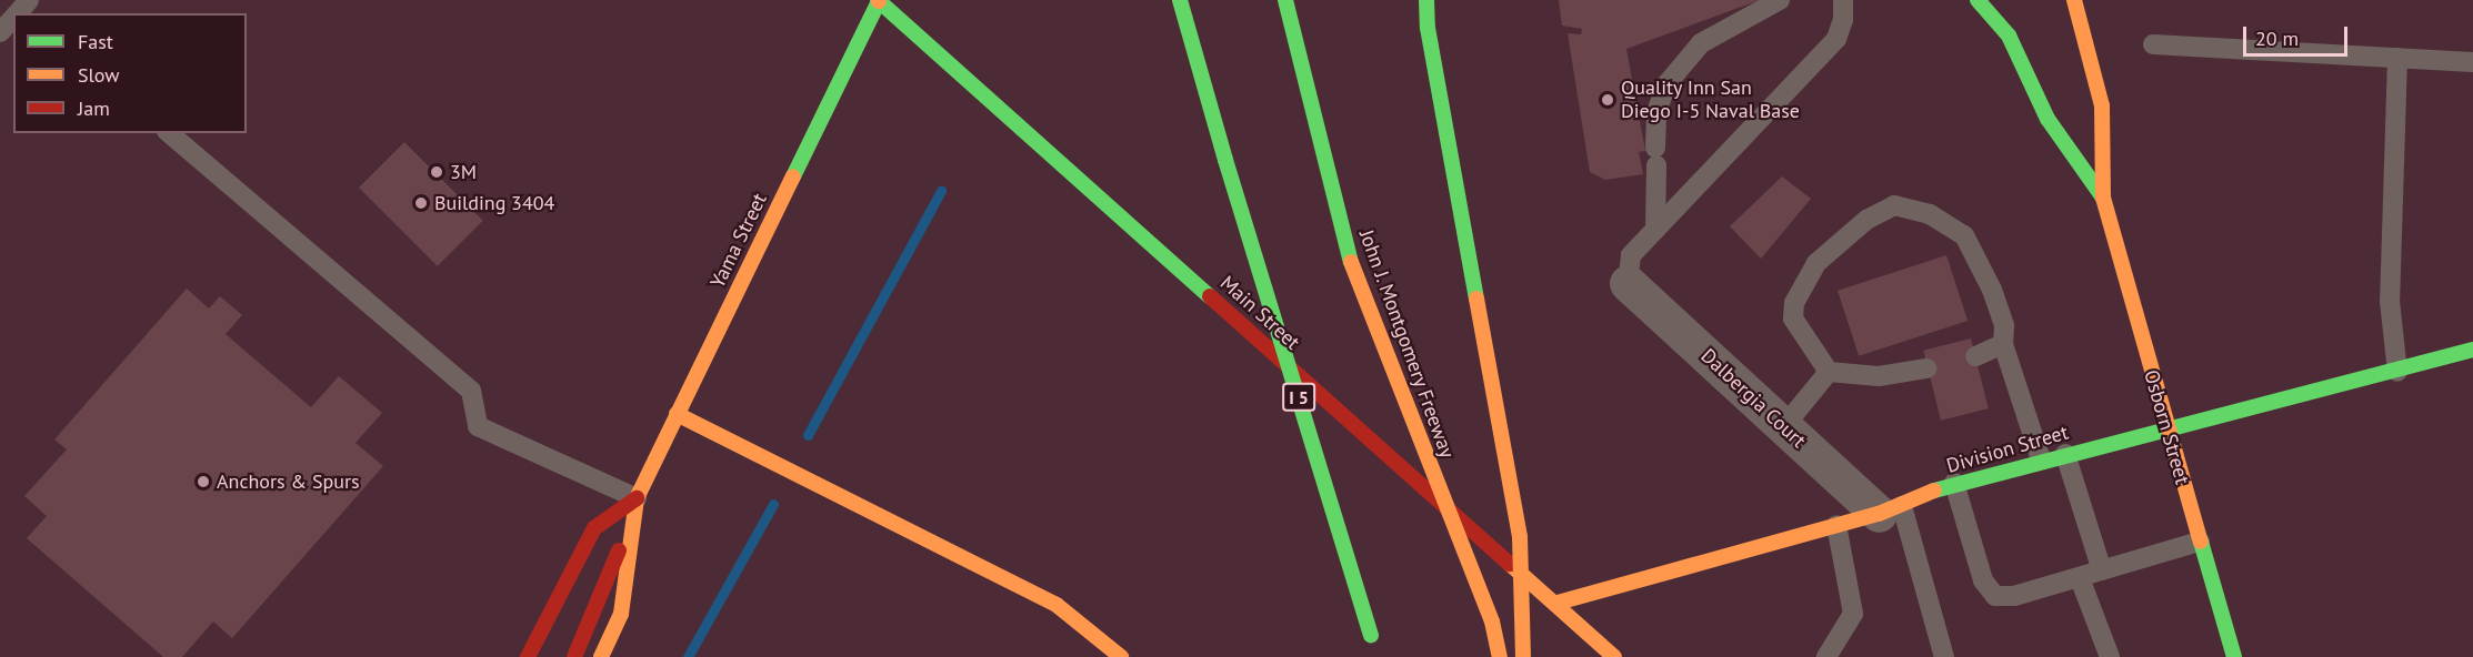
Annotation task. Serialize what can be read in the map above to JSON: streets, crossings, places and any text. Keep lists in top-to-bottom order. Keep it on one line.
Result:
{"streets":{"main road":["Yama Street","Main Street","John J. Montgomery Freeway","I 5","Osborn Street","Division Street"],"street":["Dalbergia Court"]},"crossings":[["Yama Street","Main Street"],["Main Street","Division Street"],["Dalbergia Court","Division Street"],["Osborn Street","Division Street"]],"places":["Quality Inn San Diego I-5 Naval Base","3M","Building 3404","Anchors & Spurs"],"legend":["Fast","Slow","Jam"],"scale_bar":"20 m"}
